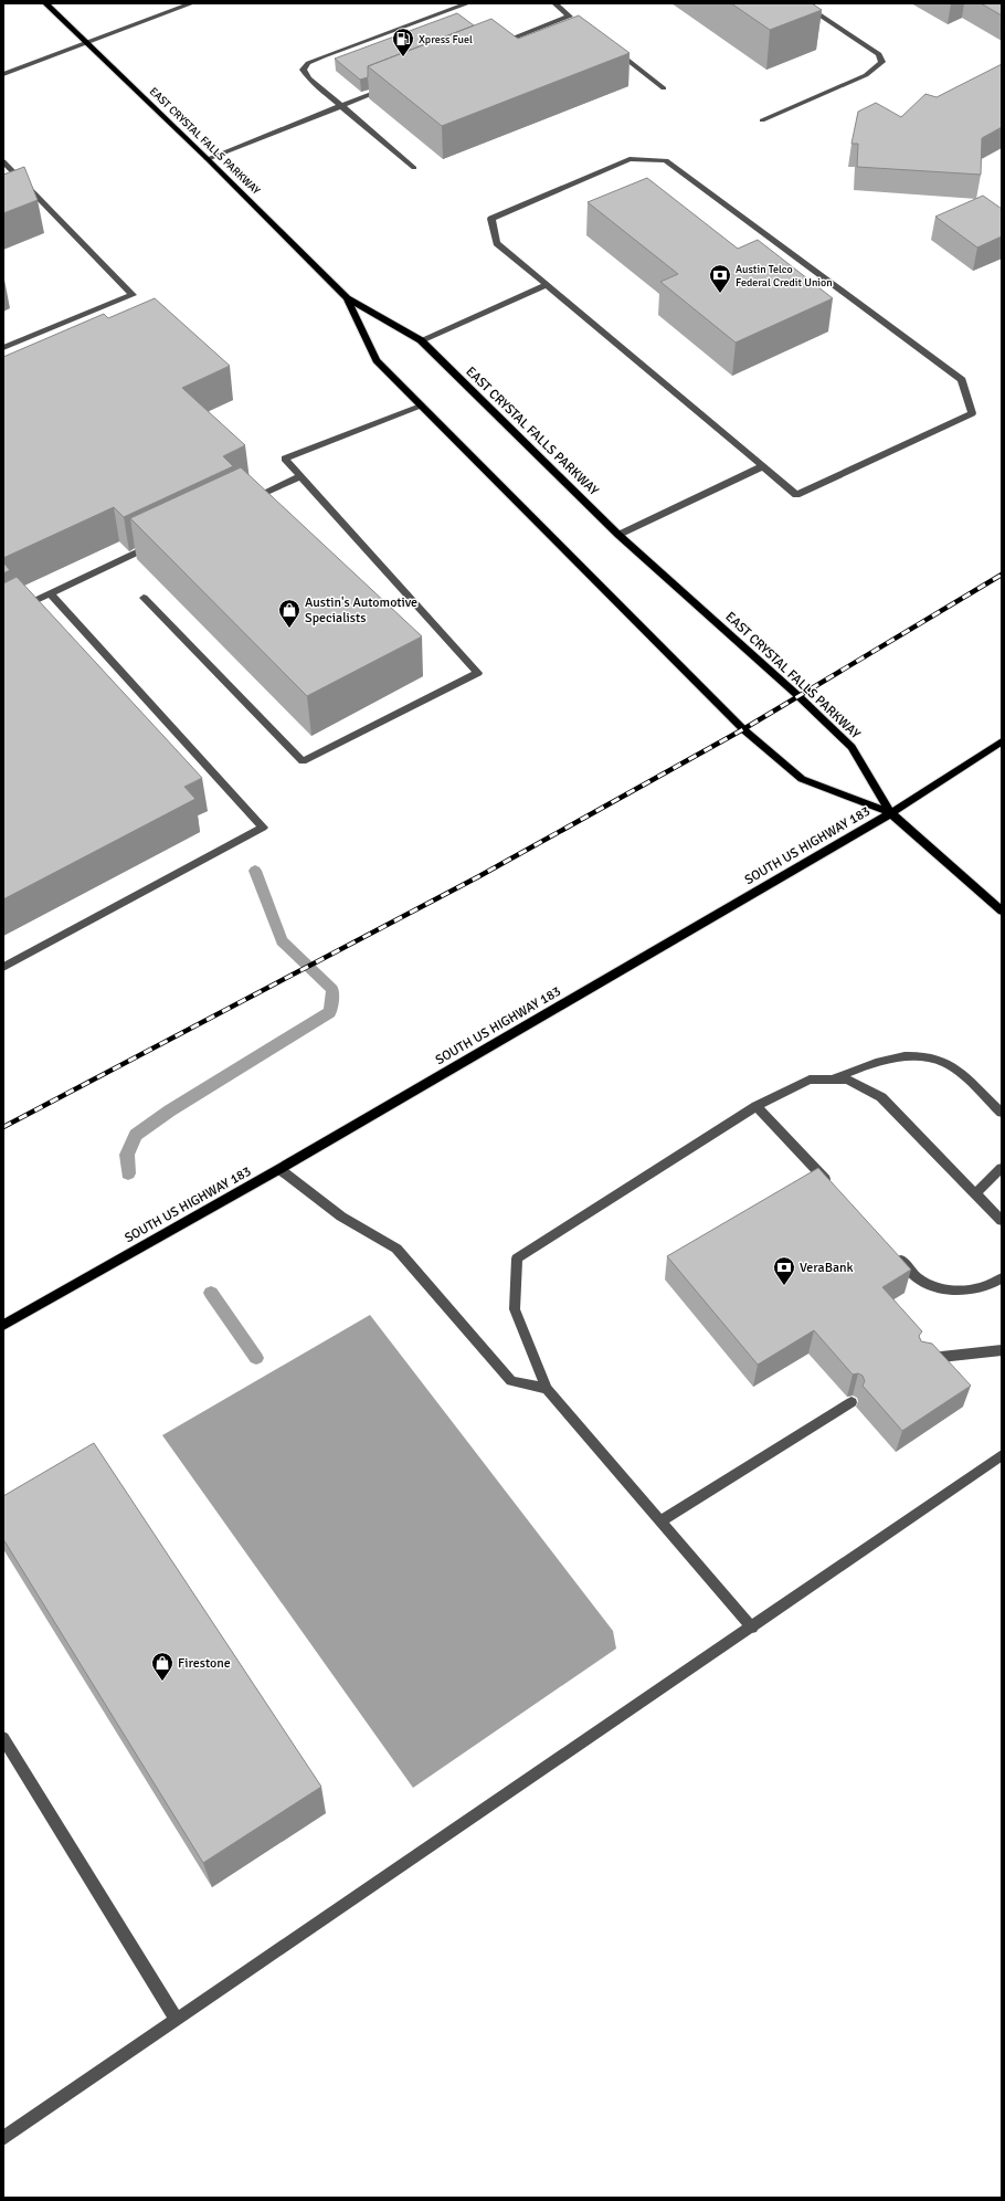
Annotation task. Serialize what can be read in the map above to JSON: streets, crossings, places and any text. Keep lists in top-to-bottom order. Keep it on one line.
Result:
{"streets":{"main road":["EAST CRYSTAL FALLS PARKWAY","SOUTH US HIGHWAY 183"]},"crossings":[["EAST CRYSTAL FALLS PARKWAY","SOUTH US HIGHWAY 183"]],"places":{"fuel station":["Xpress Fuel"],"bank":["Austin Telco Federal Credit Union","VeraBank"],"shop":["Austin's Automotive Specialists","Firestone"]}}
